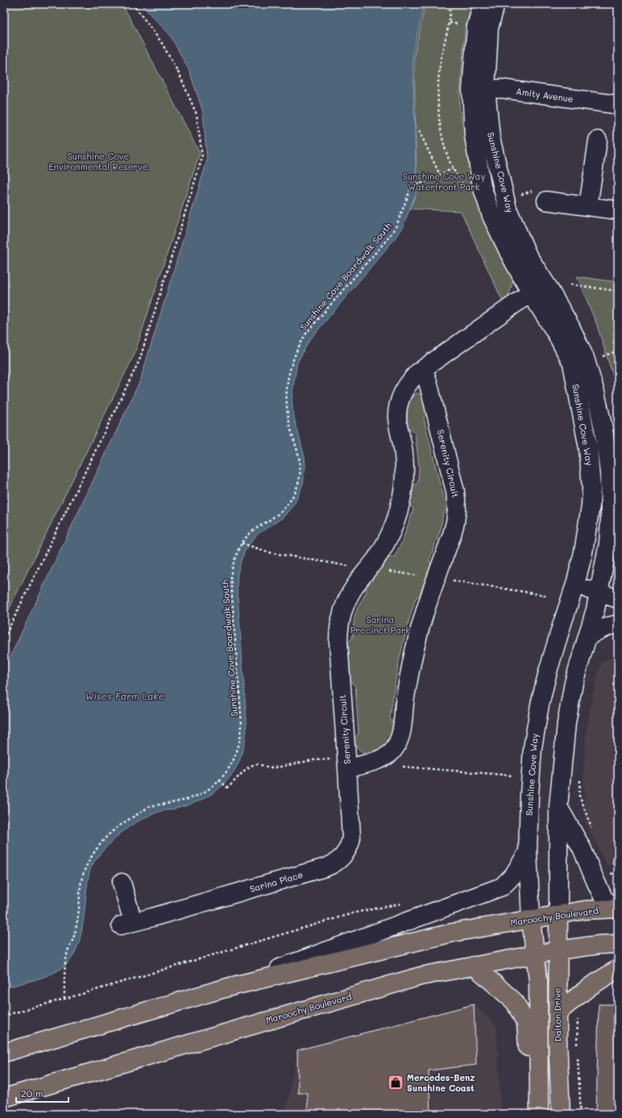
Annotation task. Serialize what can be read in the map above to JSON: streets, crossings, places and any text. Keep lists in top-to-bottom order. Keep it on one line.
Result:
{"streets":{"main road":["Maroochy Boulevard","Dalton Drive"],"street":["Amity Avenue","Sunshine Cove Way","Serenity Circuit","Sarina Place"],"path":["Sunshine Cove Boardwalk South"]},"crossings":[["Amity Avenue","Sunshine Cove Way"],["Sunshine Cove Way","Serenity Circuit"],["Sunshine Cove Way","Maroochy Boulevard"],["Sunshine Cove Way","Dalton Drive"],["Serenity Circuit","Sarina Place"],["Maroochy Boulevard","Dalton Drive"]],"water":["Wises Farm Lake"],"parks":["Sunshine Cove Environmental Reserve","Sunshine Cove Way Waterfront Park","Sarina Precinct Park"],"places":{"shop":["Mercedes-Benz Sunshine Coast"]},"scale_bar":"20 m"}
